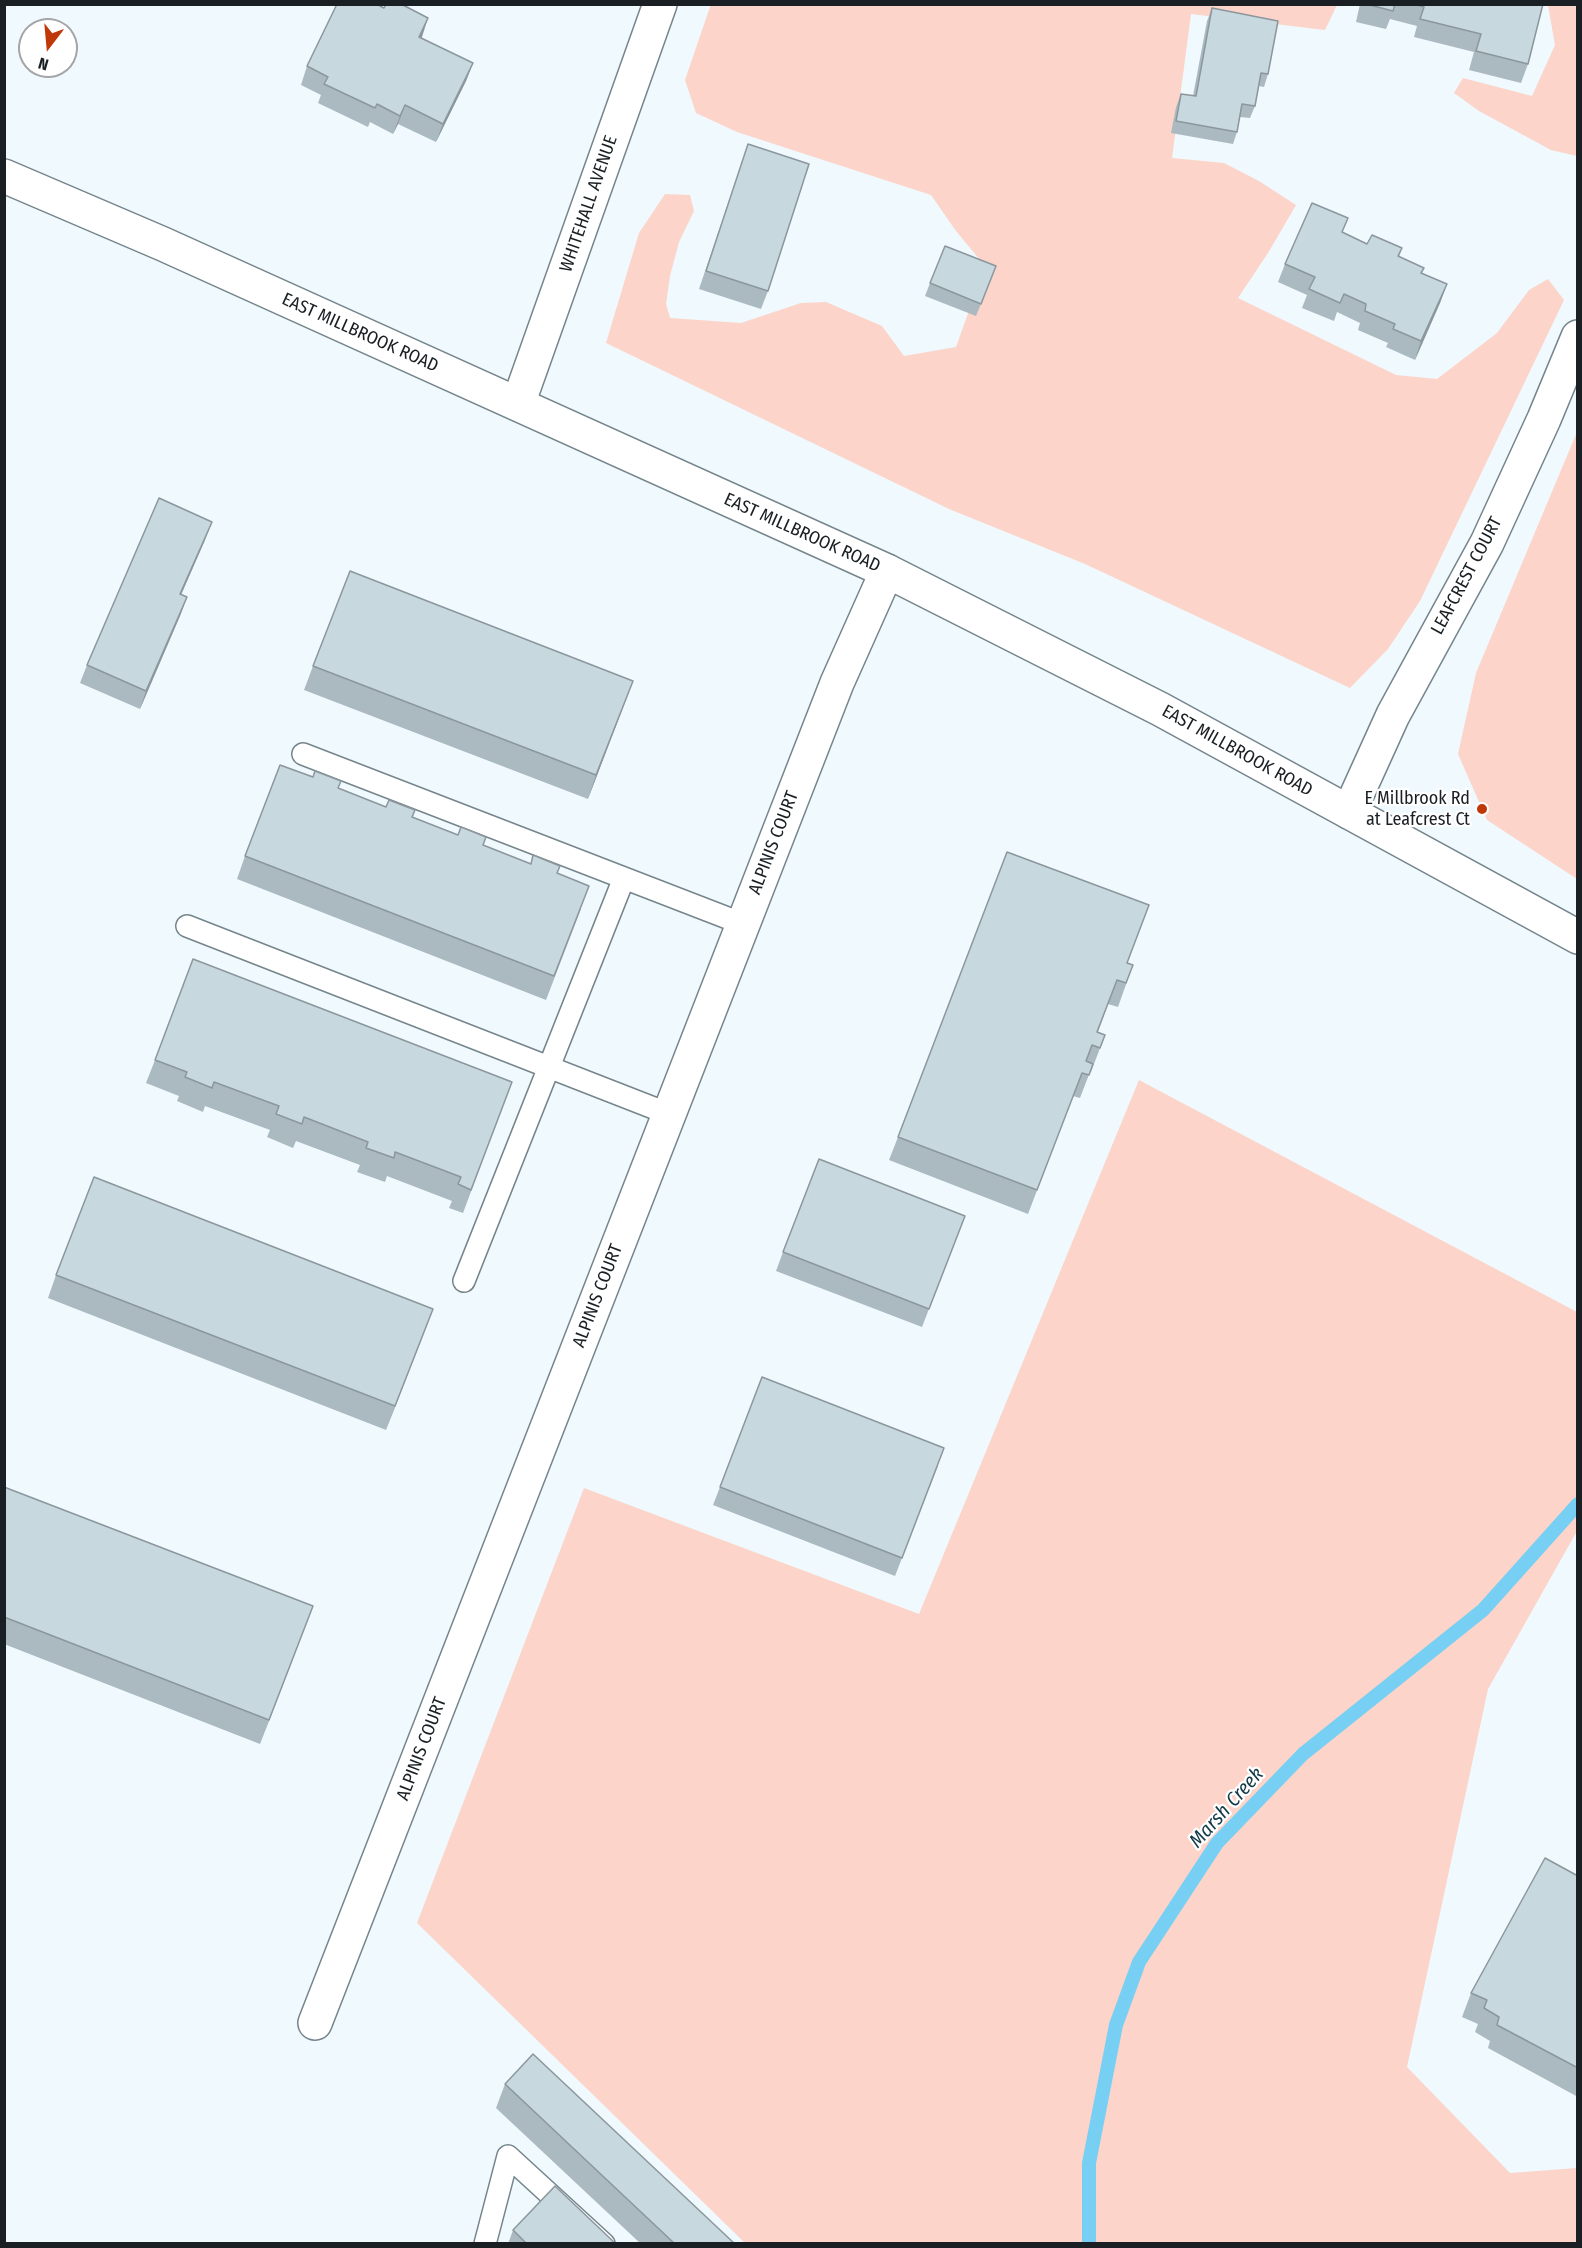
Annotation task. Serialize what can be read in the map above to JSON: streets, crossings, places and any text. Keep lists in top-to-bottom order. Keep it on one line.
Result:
{"streets":{"street":["WHITEHALL AVENUE","EAST MILLBROOK ROAD","LEAFCREST COURT","ALPINIS COURT"]},"crossings":[["WHITEHALL AVENUE","EAST MILLBROOK ROAD"],["EAST MILLBROOK ROAD","LEAFCREST COURT"],["EAST MILLBROOK ROAD","ALPINIS COURT"]],"water":["Marsh Creek"],"places":["E Millbrook Rd at Leafcrest Ct"],"north":"bottom"}
